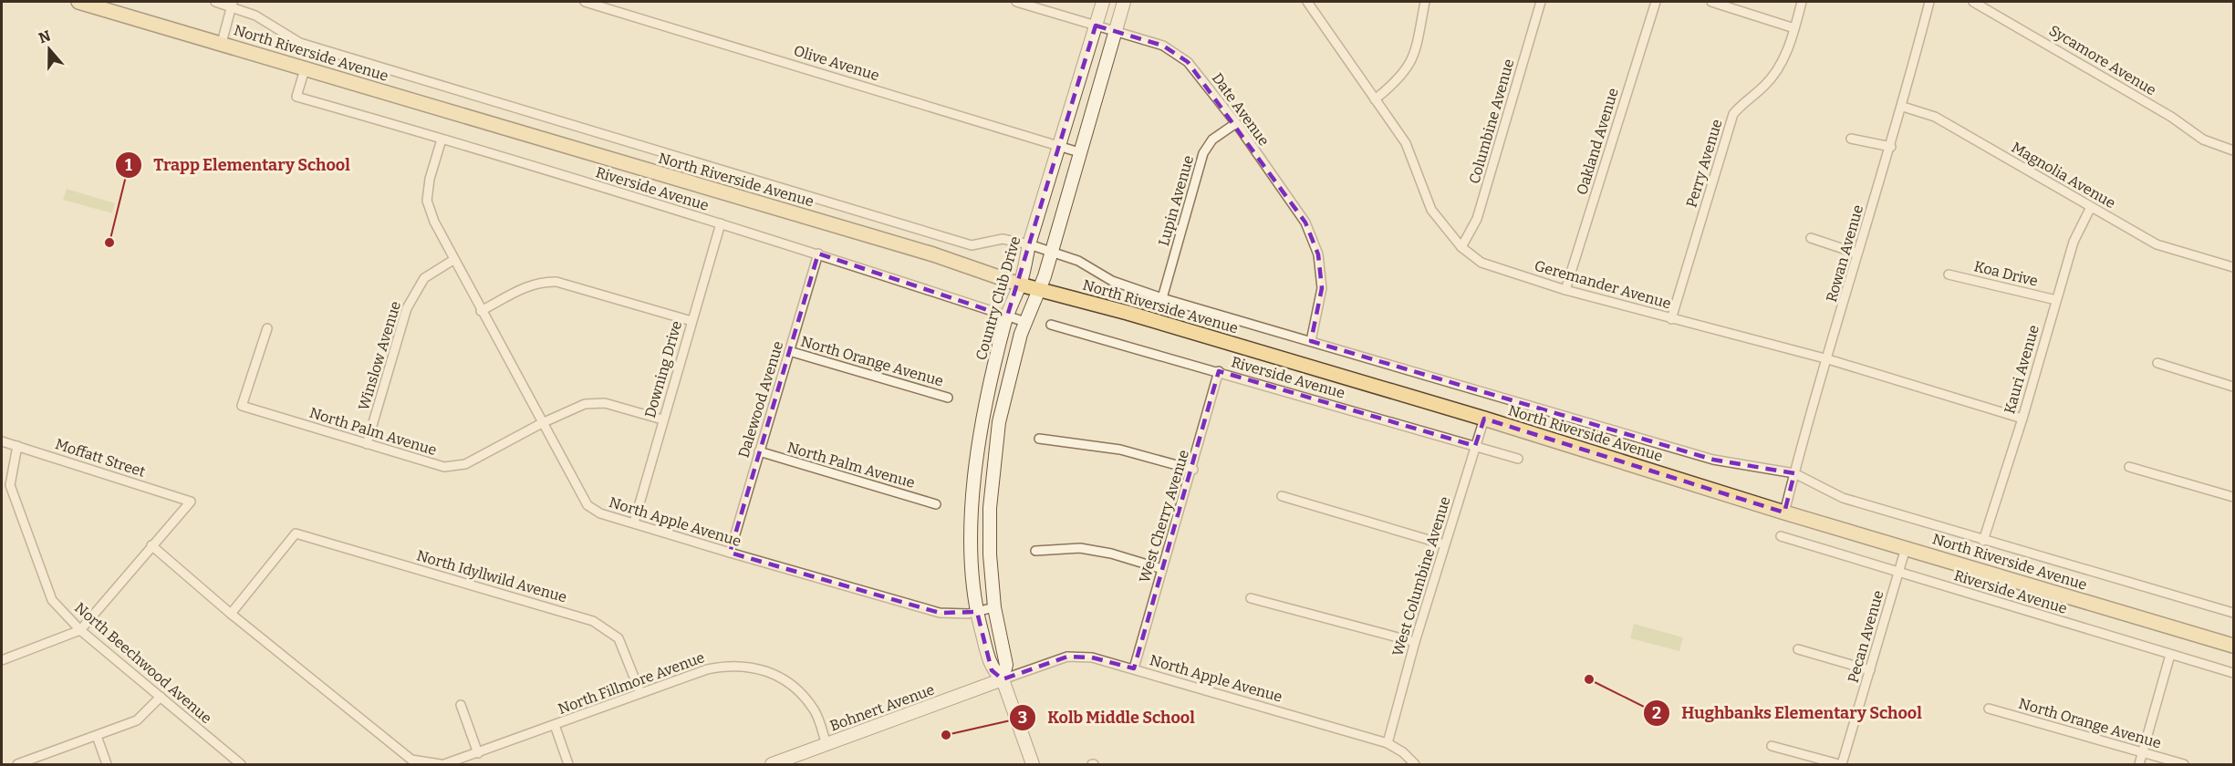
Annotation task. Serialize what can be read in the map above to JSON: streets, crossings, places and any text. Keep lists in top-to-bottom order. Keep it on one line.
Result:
{"streets":{"main road":["North Riverside Avenue","Country Club Drive","Bohnert Avenue"],"street":["Sycamore Avenue","Olive Avenue","Date Avenue","Columbine Avenue","Oakland Avenue","Perry Avenue","Magnolia Avenue","Riverside Avenue","Lupin Avenue","Rowan Avenue","Koa Drive","Geremander Avenue","Winslow Avenue","North Orange Avenue","Downing Drive","Kauri Avenue","Dalewood Avenue","North Palm Avenue","Moffatt Street","West Cherry Avenue","North Apple Avenue","North Idyllwild Avenue","West Columbine Avenue","Pecan Avenue","North Beechwood Avenue","North Fillmore Avenue"]},"crossings":[["North Riverside Avenue","Date Avenue"],["North Riverside Avenue","Riverside Avenue"],["North Riverside Avenue","Lupin Avenue"],["North Riverside Avenue","Rowan Avenue"],["North Riverside Avenue","Country Club Drive"],["North Riverside Avenue","Kauri Avenue"],["North Riverside Avenue","West Columbine Avenue"],["North Riverside Avenue","Pecan Avenue"],["Olive Avenue","Country Club Drive"],["Date Avenue","Lupin Avenue"],["Date Avenue","Country Club Drive"],["Columbine Avenue","Geremander Avenue"],["Oakland Avenue","Geremander Avenue"],["Perry Avenue","Geremander Avenue"],["Magnolia Avenue","Rowan Avenue"],["Magnolia Avenue","Kauri Avenue"],["Riverside Avenue","Country Club Drive"],["Riverside Avenue","Downing Drive"],["Riverside Avenue","Dalewood Avenue"],["Riverside Avenue","West Cherry Avenue"],["Riverside Avenue","North Apple Avenue"],["Riverside Avenue","West Columbine Avenue"],["Riverside Avenue","Pecan Avenue"],["Rowan Avenue","Geremander Avenue"],["Koa Drive","Kauri Avenue"],["Geremander Avenue","Kauri Avenue"],["Country Club Drive","North Apple Avenue"],["Country Club Drive","Bohnert Avenue"],["Winslow Avenue","North Palm Avenue"],["Winslow Avenue","North Apple Avenue"],["North Orange Avenue","Dalewood Avenue"],["Downing Drive","North Palm Avenue"],["Downing Drive","North Apple Avenue"],["Dalewood Avenue","North Palm Avenue"],["Dalewood Avenue","North Apple Avenue"],["North Palm Avenue","North Apple Avenue"],["Moffatt Street","North Beechwood Avenue"],["Moffatt Street","North Fillmore Avenue"],["West Cherry Avenue","North Apple Avenue"],["North Apple Avenue","West Columbine Avenue"],["North Apple Avenue","Bohnert Avenue"],["North Idyllwild Avenue","North Fillmore Avenue"],["North Fillmore Avenue","Bohnert Avenue"]],"places":["Trapp Elementary School","Hughbanks Elementary School","Kolb Middle School"],"north":"top"}
